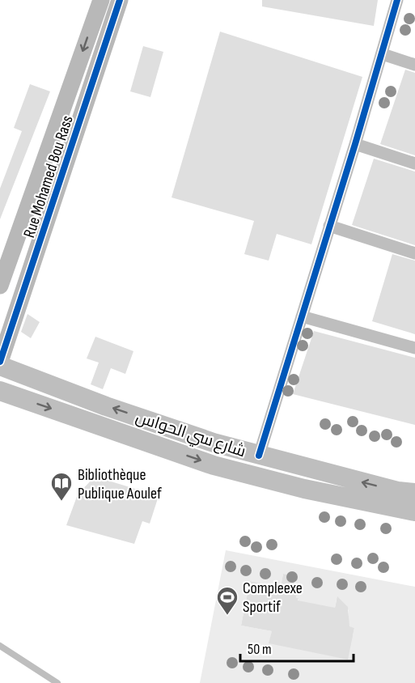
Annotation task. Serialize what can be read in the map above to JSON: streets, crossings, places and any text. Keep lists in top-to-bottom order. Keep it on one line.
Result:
{"streets":{"main road":["شارع سي الحواس"],"street":["Rue Mohamed Bou Rass"]},"crossings":[["Rue Mohamed Bou Rass","شارع سي الحواس"]],"places":{"library":["Bibliothèque Publique Aoulef"],"sports":["Compleexe Sportif"]},"scale_bar":"50 m"}
